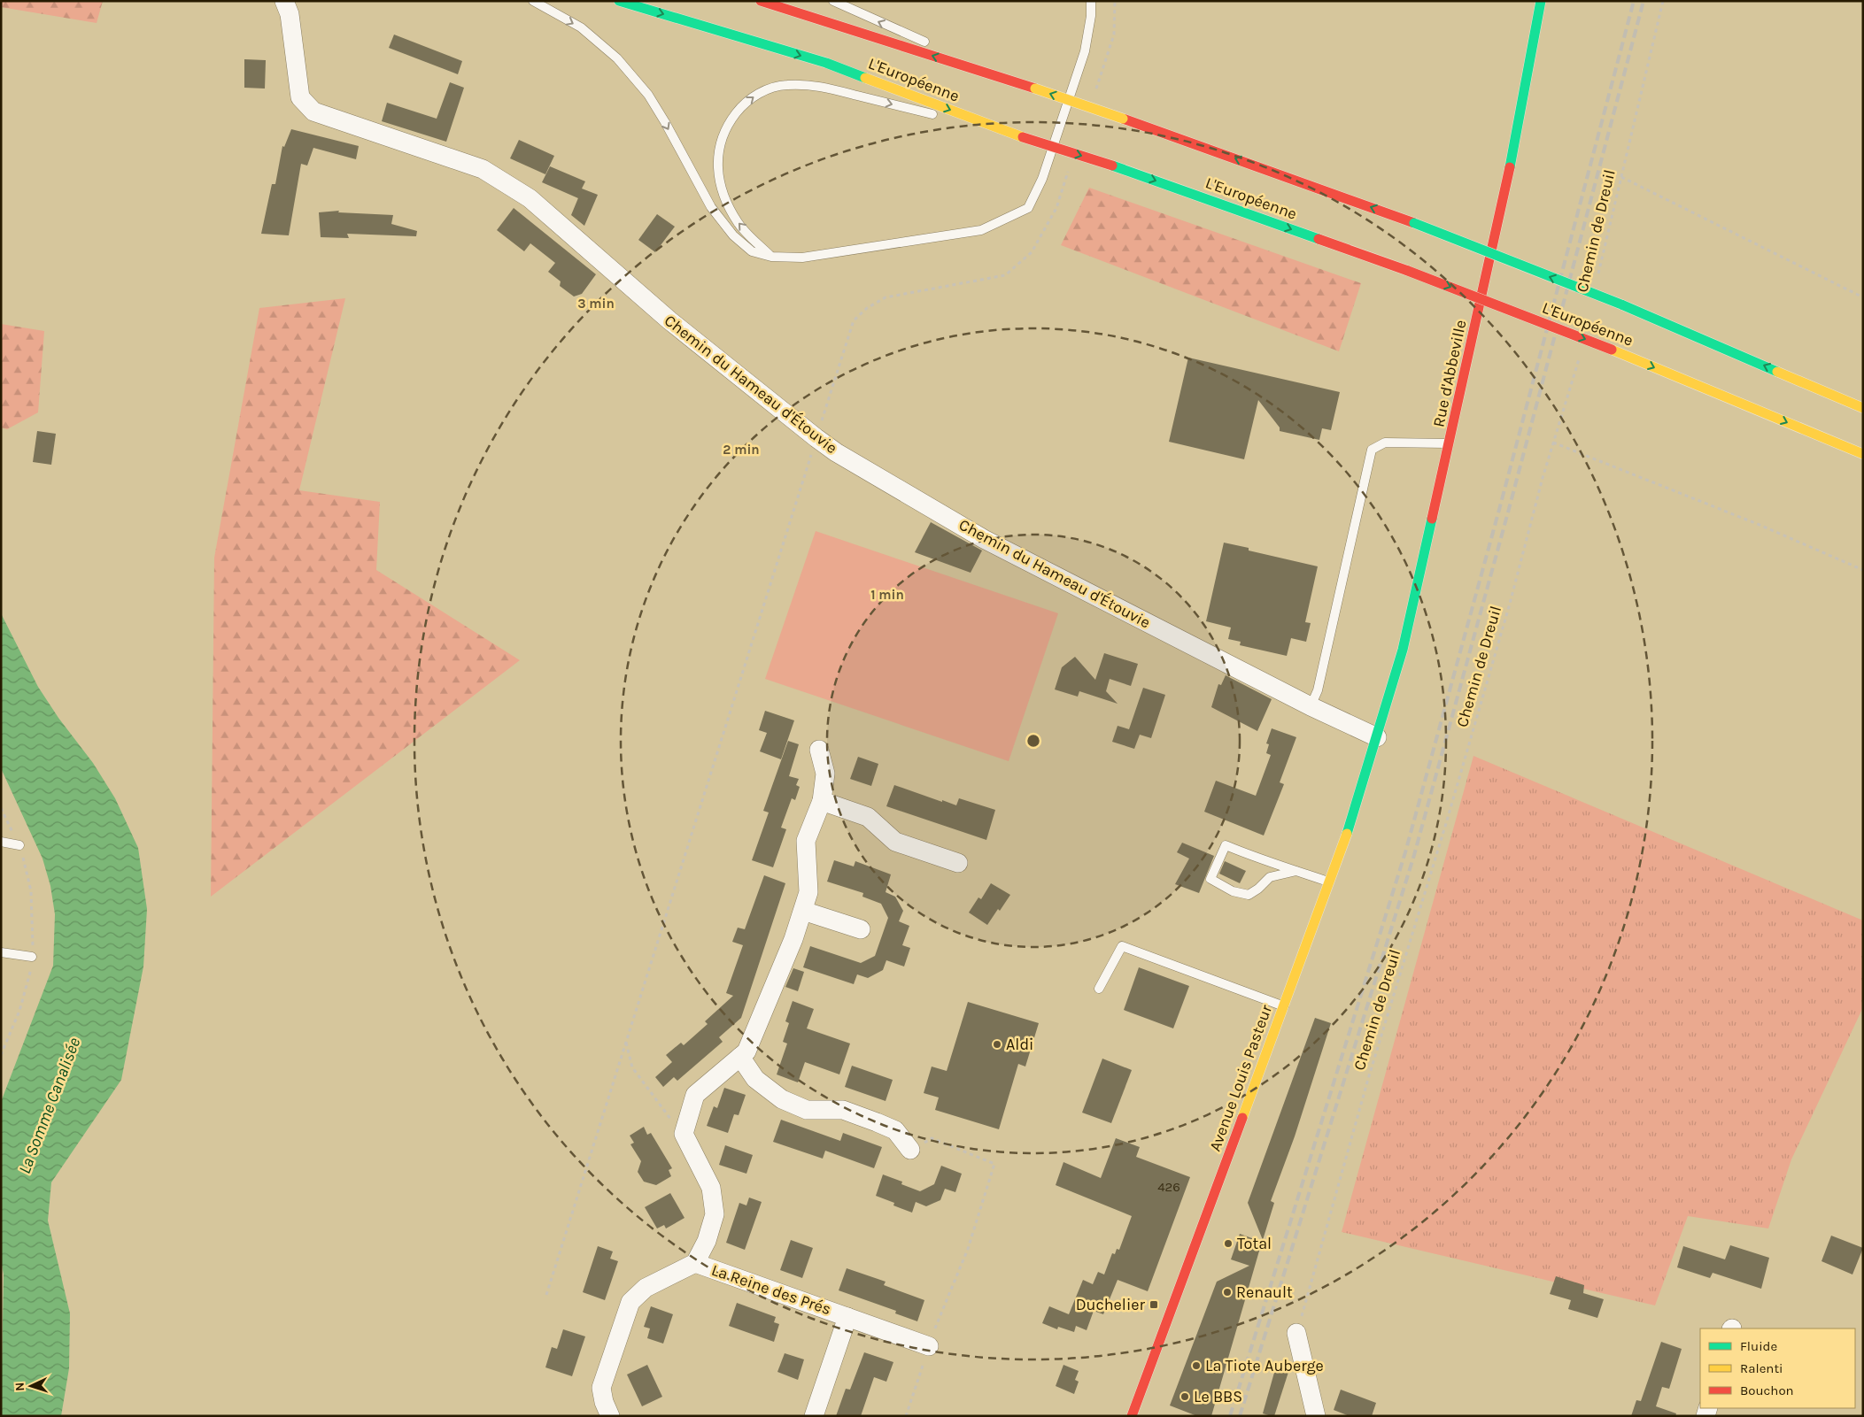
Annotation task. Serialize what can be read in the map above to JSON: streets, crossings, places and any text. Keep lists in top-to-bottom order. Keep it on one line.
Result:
{"streets":{"main road":["L'Européenne","Rue d'Abbeville","Avenue Louis Pasteur"],"street":["Chemin du Hameau d'Étouvie","La Reine des Prés"],"path":["Chemin de Dreuil"]},"crossings":[["Rue d'Abbeville","Chemin du Hameau d'Étouvie"],["Rue d'Abbeville","Avenue Louis Pasteur"],["Chemin du Hameau d'Étouvie","Avenue Louis Pasteur"]],"water":["La Somme Canalisée"],"places":{"other":["Aldi","Total","Renault","La Tiote Auberge","Le BBS"],"transit":["Duchelier"]},"house_numbers":["426"],"legend":["Fluide","Ralenti","Bouchon"],"north":"left","rings":["3 min","2 min","1 min"]}
